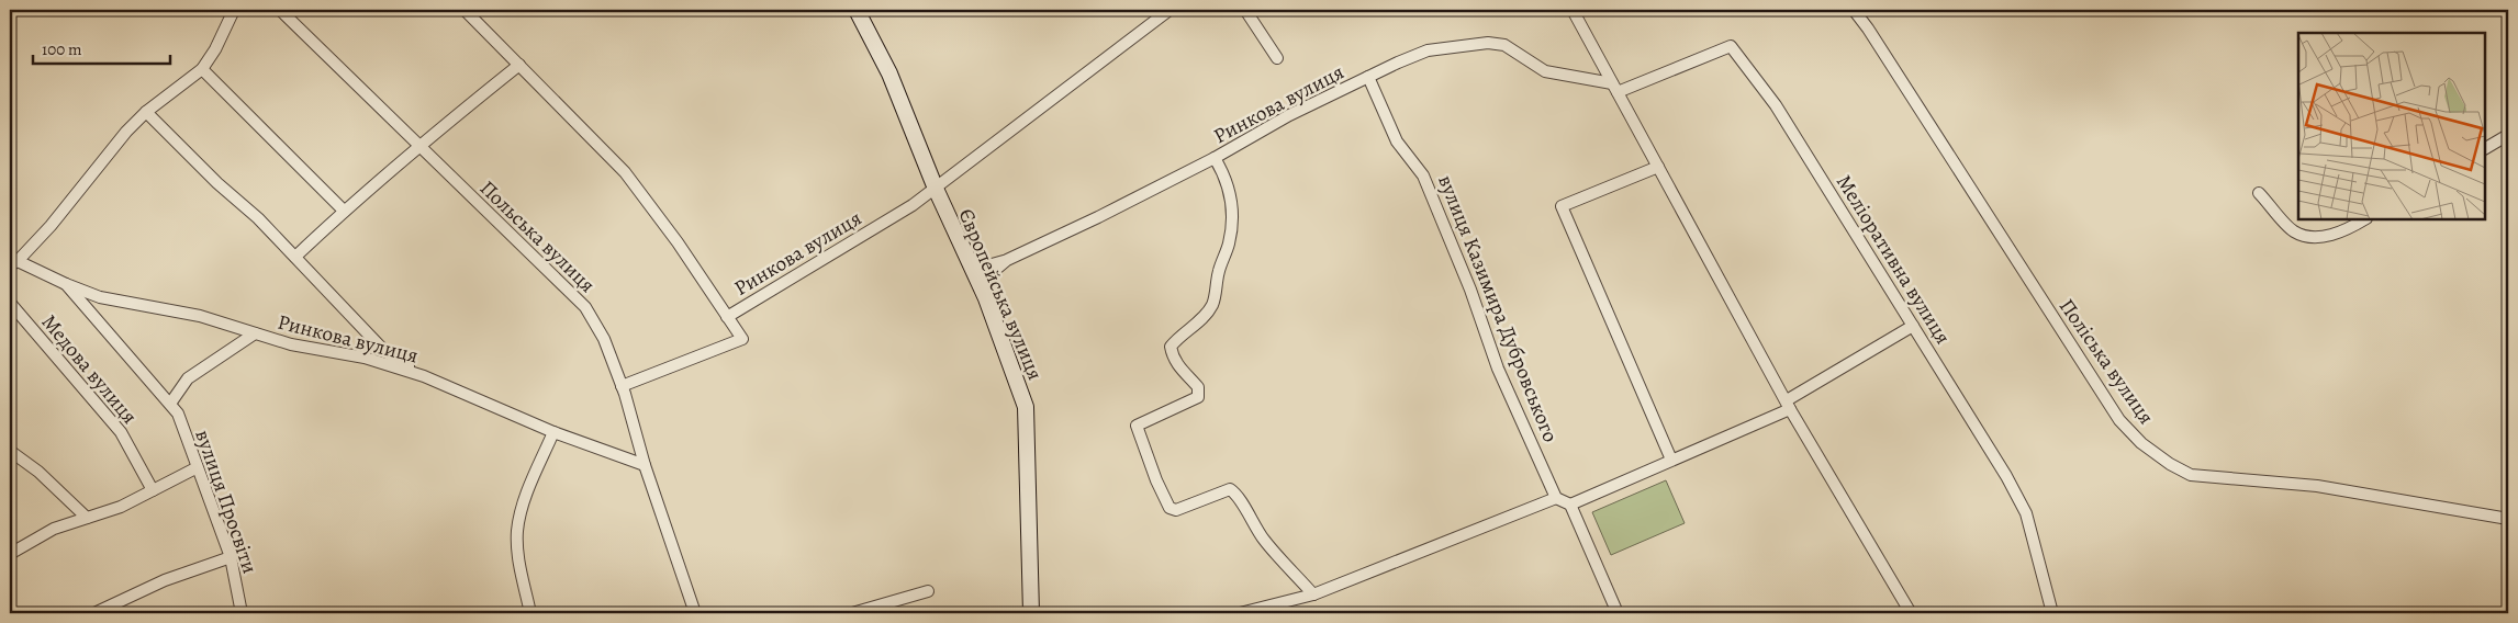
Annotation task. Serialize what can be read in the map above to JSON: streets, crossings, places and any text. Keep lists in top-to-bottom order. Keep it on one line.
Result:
{"streets":{"main road":["Європейська вулиця"],"street":["Ринкова вулиця","Польська вулиця","Меліоративна вулиця","вулиця Казимира Дубровського","Поліська вулиця","Медова вулиця","вулиця Просвіти"]},"crossings":[["Ринкова вулиця","Польська вулиця"],["Ринкова вулиця","Меліоративна вулиця"],["Ринкова вулиця","Європейська вулиця"],["Ринкова вулиця","вулиця Казимира Дубровського"],["Ринкова вулиця","вулиця Просвіти"]],"scale_bar":"100 m"}
